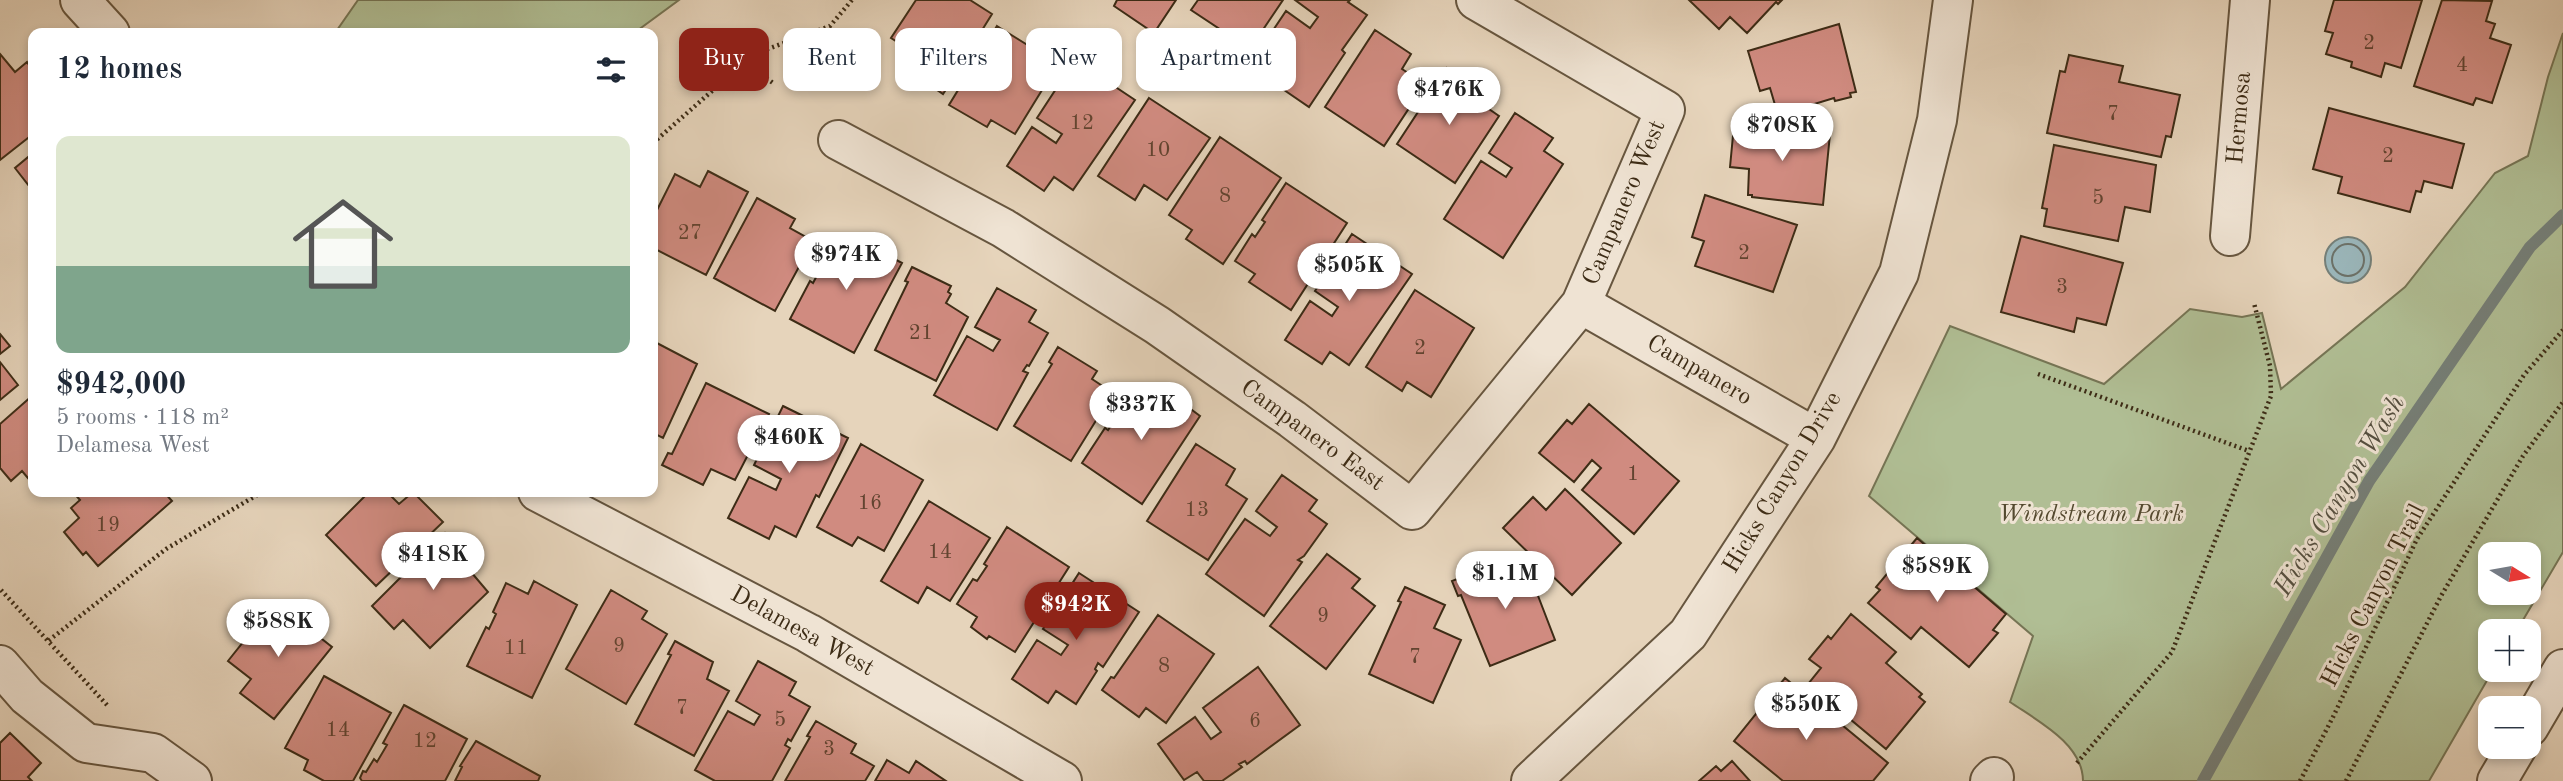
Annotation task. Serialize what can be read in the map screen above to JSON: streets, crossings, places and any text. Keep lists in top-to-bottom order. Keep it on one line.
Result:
{"streets":{"street":["Hermosa","Campanero West","Campanero","Campanero East","Hicks Canyon Drive","Delamesa West"],"path":["Hicks Canyon Trail"]},"crossings":[["Campanero West","Campanero"],["Campanero West","Campanero East"],["Campanero","Campanero East"],["Campanero","Hicks Canyon Drive"]],"water":["Hicks Canyon Wash"],"parks":["Windstream Park"],"house_numbers":["2","4","7","12","10","2","8","5","27","2","3","21","2","1","16","13","19","14","9","9","11","7","8","7","5","6","14","12","3"],"north":"right","page":{"chip":["Buy","Rent","Filters","New","Apartment"],"heading":"12 homes","price":["$476K","$708K","$974K","$505K","$337K","$460K","$418K","$589K","$1.1M","$942K","$588K","$550K"],"list":[{"name":"$942,000","note":"5 rooms · 118 m² · Delamesa West"}],"map_buttons":["+","−"]}}
